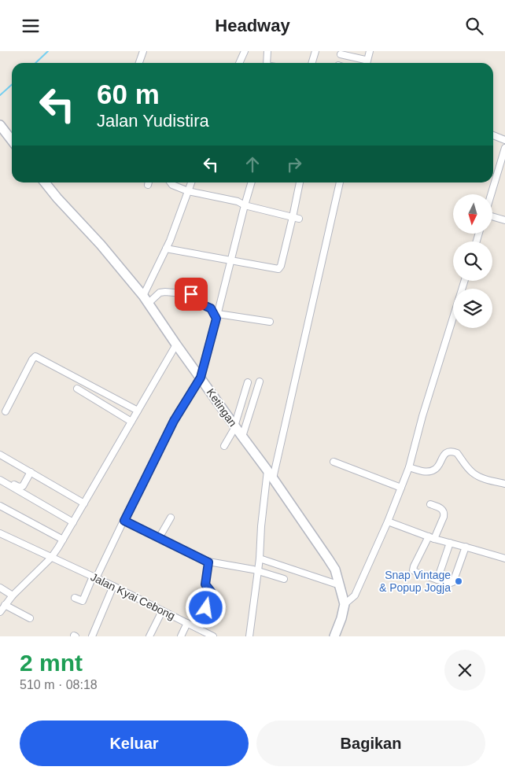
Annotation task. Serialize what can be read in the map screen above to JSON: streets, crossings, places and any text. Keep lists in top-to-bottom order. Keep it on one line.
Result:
{"streets":{"street":["Ketingan","Jalan Kyai Cebong"]},"places":["Snap Vintage & Popup Jogja"],"north":"bottom","page":{"header":"Headway","turn":["60 m","Jalan Yudistira"],"heading":["2 mnt","510 m · 08:18"],"buttons":["Keluar","Bagikan"]}}
